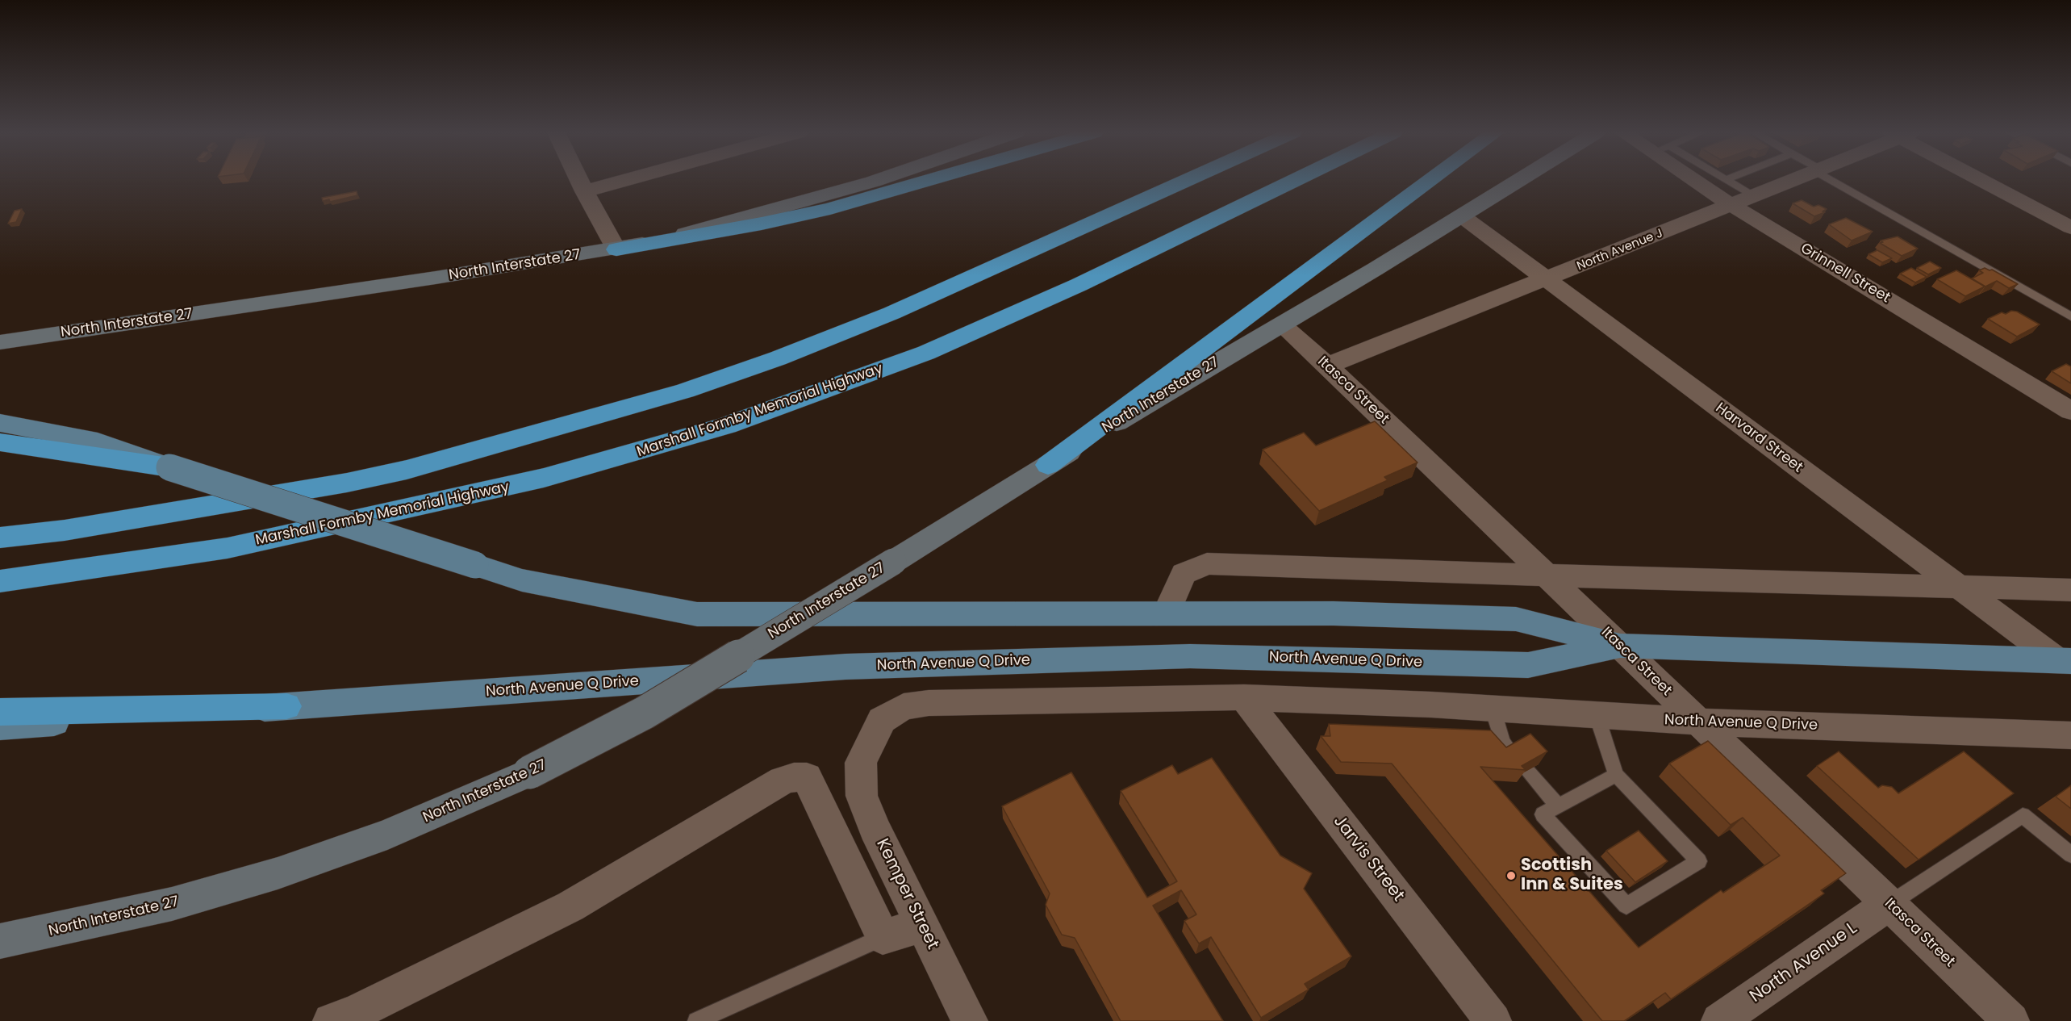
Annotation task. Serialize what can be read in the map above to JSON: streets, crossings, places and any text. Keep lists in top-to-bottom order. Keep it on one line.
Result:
{"streets":{"highway":["Marshall Formby Memorial Highway"],"main road":["North Interstate 27","North Avenue Q Drive"],"street":["North Avenue J","Grinnell Street","Itasca Street","Harvard Street","Jarvis Street","Kemper Street","North Avenue L"]},"crossings":[["North Avenue J","Grinnell Street"],["North Avenue J","Itasca Street"],["North Avenue J","Harvard Street"],["North Interstate 27","Itasca Street"],["North Interstate 27","Harvard Street"],["Itasca Street","North Avenue Q Drive"],["Itasca Street","North Avenue L"],["Harvard Street","North Avenue Q Drive"],["North Avenue Q Drive","Jarvis Street"],["North Avenue Q Drive","Kemper Street"]],"places":["Scottish Inn & Suites"]}
